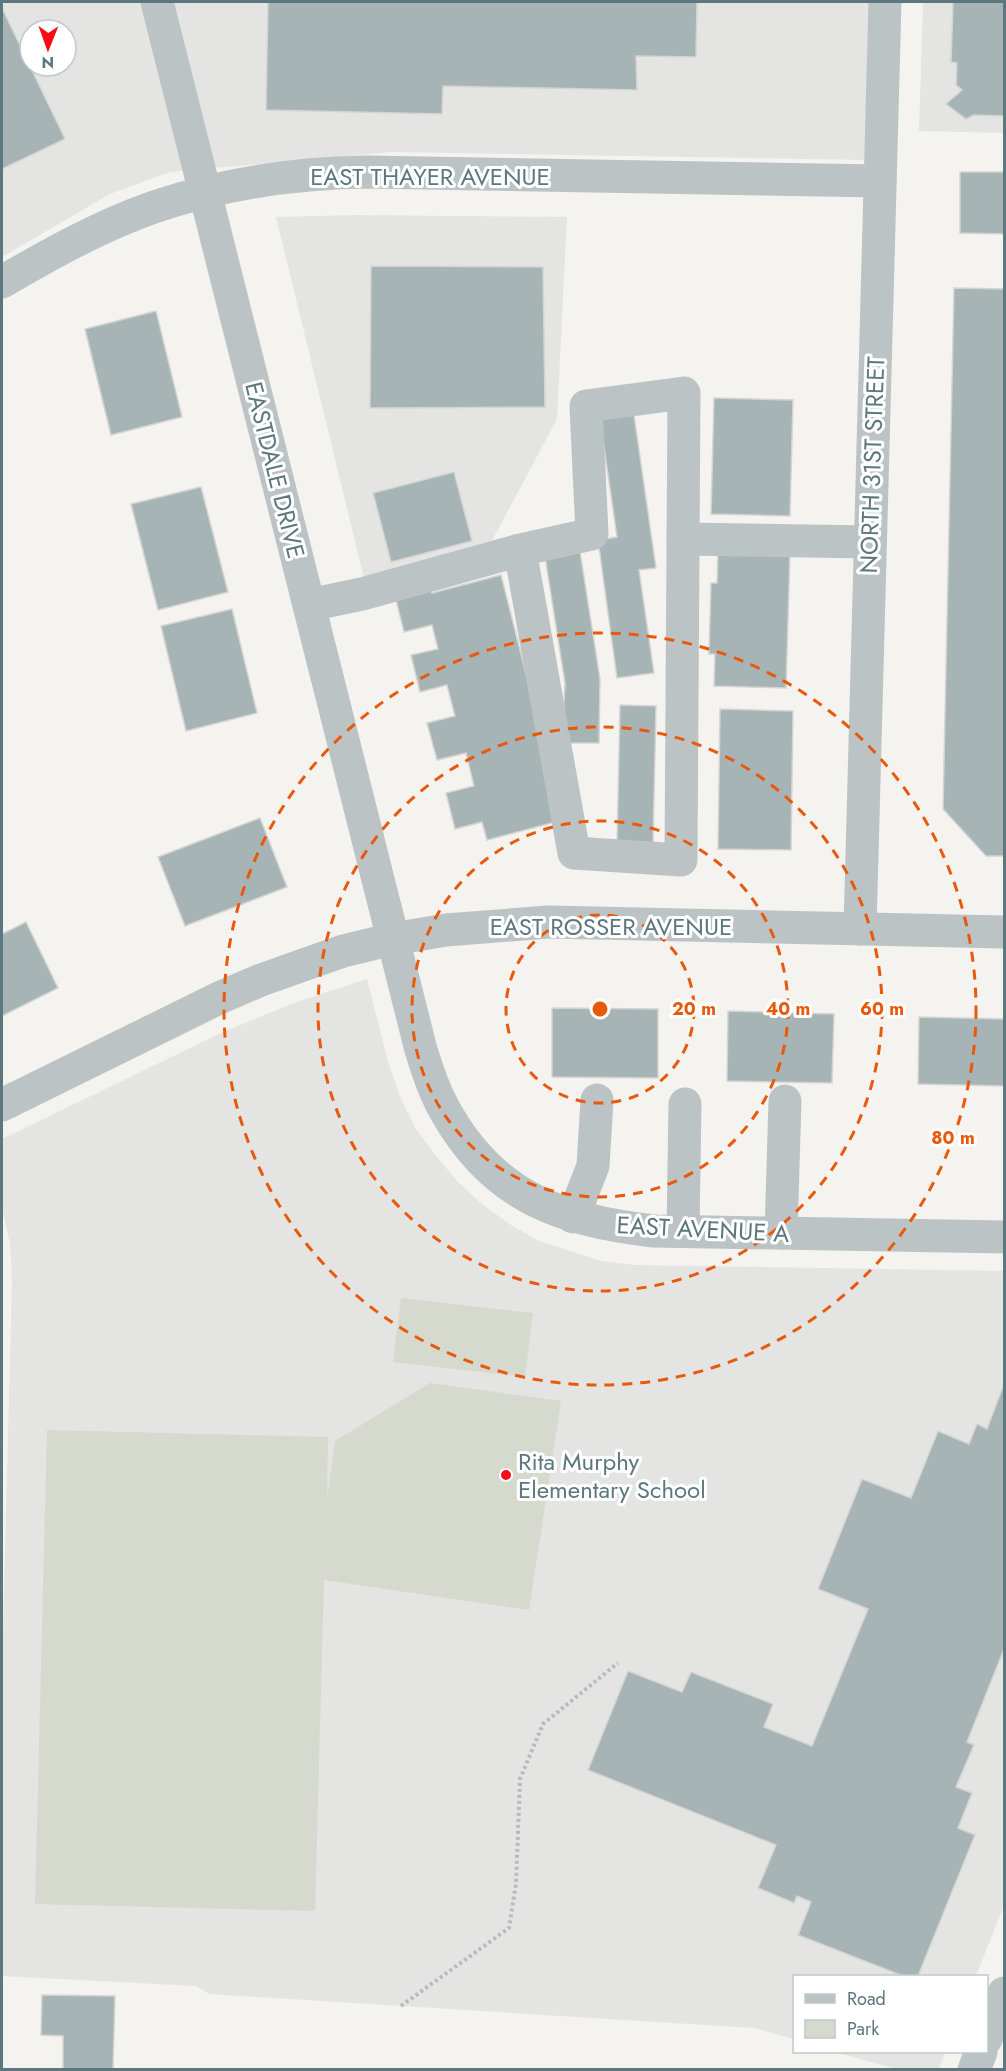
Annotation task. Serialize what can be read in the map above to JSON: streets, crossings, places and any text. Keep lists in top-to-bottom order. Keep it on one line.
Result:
{"streets":{"street":["EAST THAYER AVENUE","NORTH 31ST STREET","EASTDALE DRIVE","EAST ROSSER AVENUE","EAST AVENUE A"]},"crossings":[["EAST THAYER AVENUE","NORTH 31ST STREET"],["EAST THAYER AVENUE","EASTDALE DRIVE"],["NORTH 31ST STREET","EAST ROSSER AVENUE"],["EASTDALE DRIVE","EAST ROSSER AVENUE"],["EASTDALE DRIVE","EAST AVENUE A"],["EAST ROSSER AVENUE","EAST AVENUE A"]],"places":["Rita Murphy Elementary School"],"legend":["Road","Park"],"north":"bottom","rings":["20 m","40 m","60 m","80 m"]}
